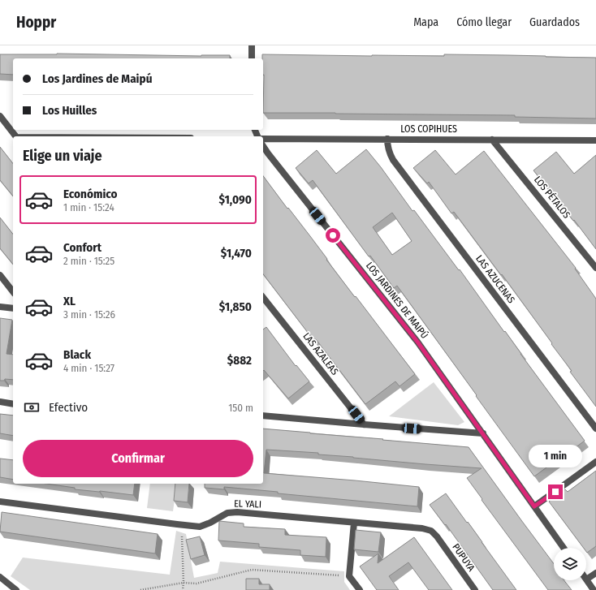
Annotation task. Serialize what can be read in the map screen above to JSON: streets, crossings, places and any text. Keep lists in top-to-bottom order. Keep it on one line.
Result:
{"streets":{"street":["LOS COPIHUES","LOS PÉTALOS","LAS AZUCENAS","LOS JARDINES DE MAIPÚ","LAS AZALEAS","EL YALI","PUPUYA"]},"crossings":[["LOS COPIHUES","LOS PÉTALOS"],["LOS COPIHUES","LAS AZUCENAS"],["EL YALI","PUPUYA"]],"page":{"header":"Hoppr","nav":["Mapa","Cómo llegar","Guardados"],"banner":["Los Jardines de Maipú","Los Huilles"],"heading":"Elige un viaje","list":[{"name":"Económico","note":"1 min · 15:24","value":"$1,090"},{"name":"Confort","note":"2 min · 15:25","value":"$1,470"},{"name":"XL","note":"3 min · 15:26","value":"$1,850"},{"name":"Black","note":"4 min · 15:27","value":"$882"}],"pay":["Efectivo","150 m"],"buttons":"Confirmar","bubble":"1 min"}}
